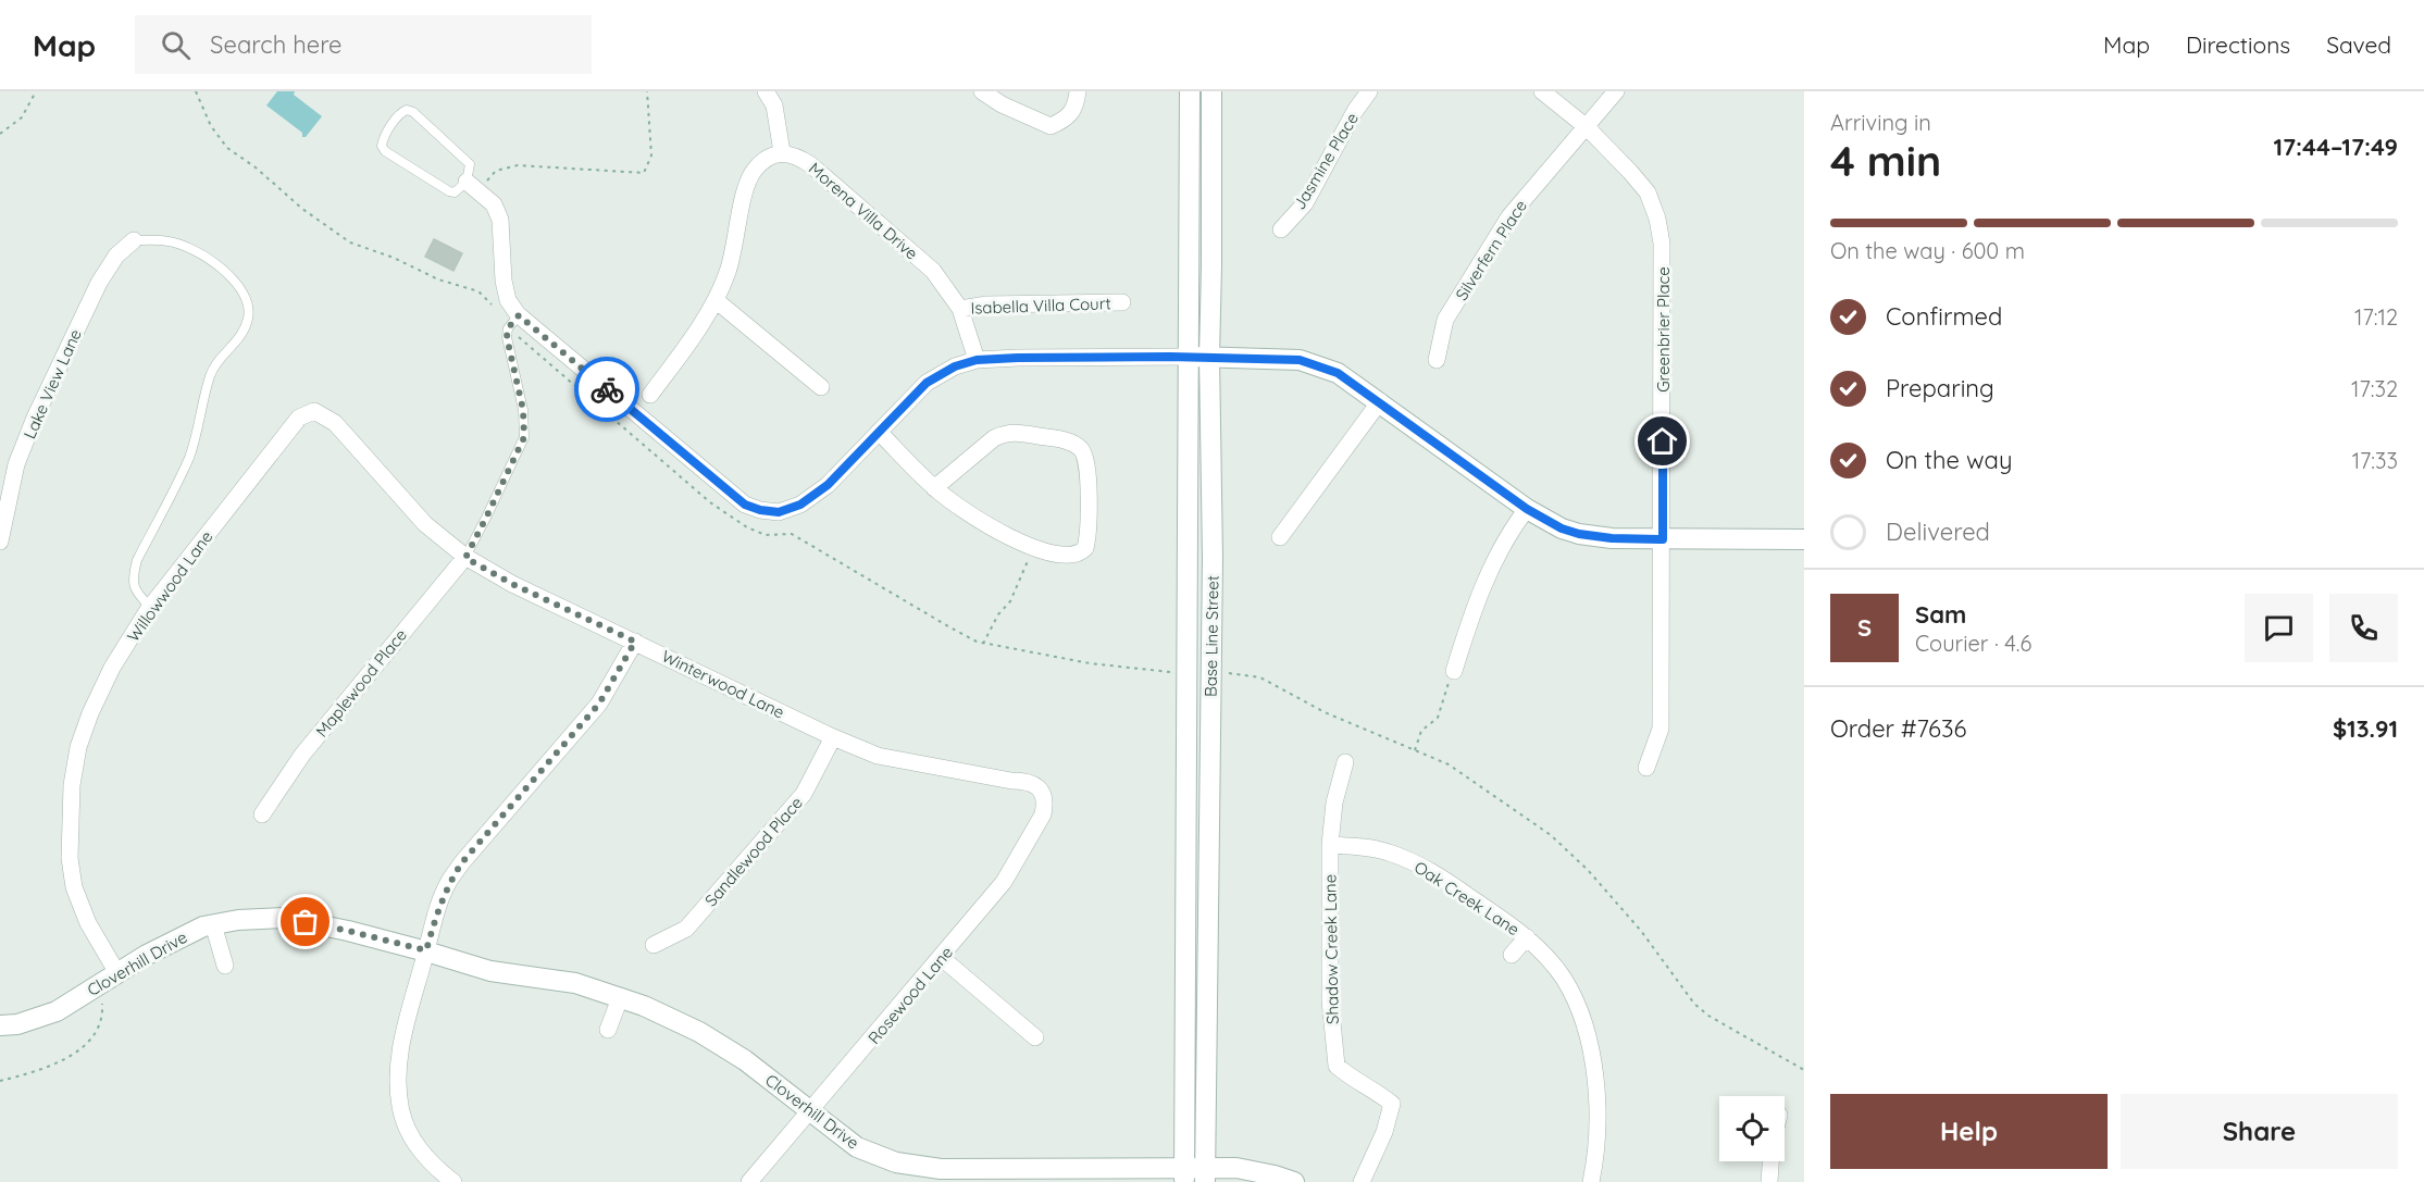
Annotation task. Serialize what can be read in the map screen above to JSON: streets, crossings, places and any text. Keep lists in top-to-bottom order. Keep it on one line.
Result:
{"streets":{"main road":["Base Line Street","Cloverhill Drive"],"street":["Jasmine Place","Morena Villa Drive","Silverfern Place","Isabella Villa Court","Greenbrier Place","Lake View Lane","Willowwood Lane","Maplewood Place","Winterwood Lane","Sandlewood Place","Oak Creek Lane","Shadow Creek Lane","Rosewood Lane"]},"crossings":[["Morena Villa Drive","Isabella Villa Court"],["Silverfern Place","Greenbrier Place"],["Willowwood Lane","Winterwood Lane"],["Willowwood Lane","Cloverhill Drive"],["Base Line Street","Cloverhill Drive"],["Maplewood Place","Winterwood Lane"],["Winterwood Lane","Sandlewood Place"],["Winterwood Lane","Rosewood Lane"],["Oak Creek Lane","Shadow Creek Lane"],["Cloverhill Drive","Rosewood Lane"]],"page":{"header":"Map","search":"Search here","nav":["Map","Directions","Saved"],"heading":["4 min","Arriving in","17:44–17:49"],"panel":["Sam","Courier · 4.6","Order #7636","$13.91"],"bar":"On the way · 600 m","list":[["Confirmed","17:12"],["Preparing","17:32"],["On the way","17:33"],"Delivered"],"round":"S","buttons":["Help","Share"]}}
